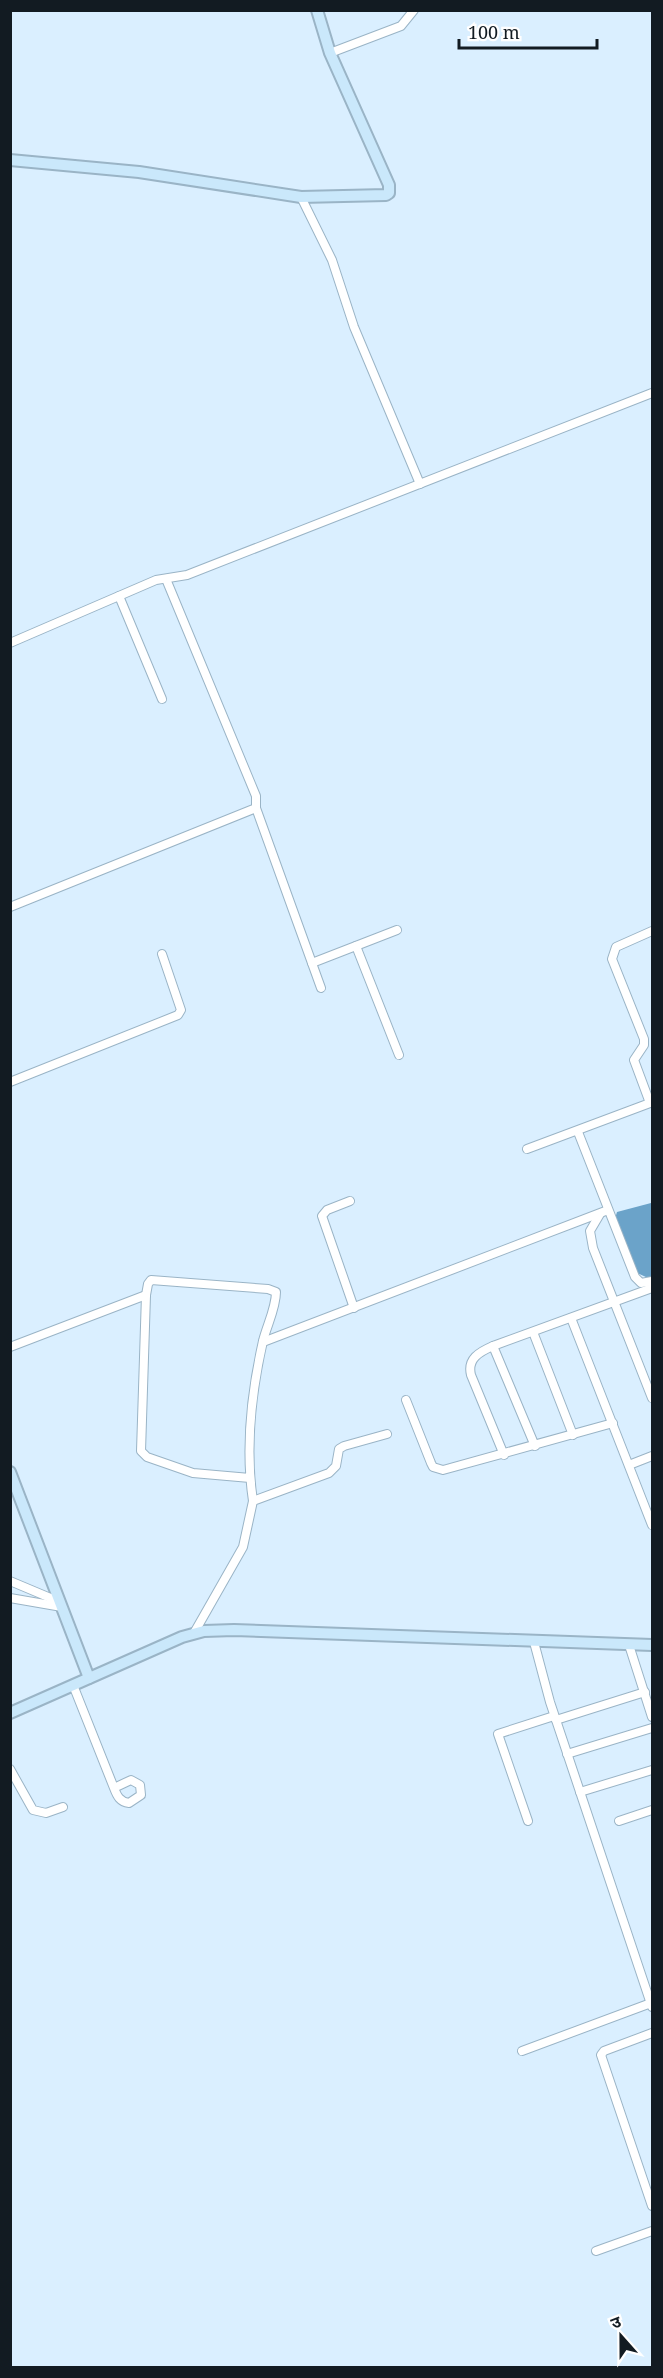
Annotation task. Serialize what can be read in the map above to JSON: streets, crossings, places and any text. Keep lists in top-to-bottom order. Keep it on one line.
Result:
{"scale_bar":"100 m","north":"top"}
